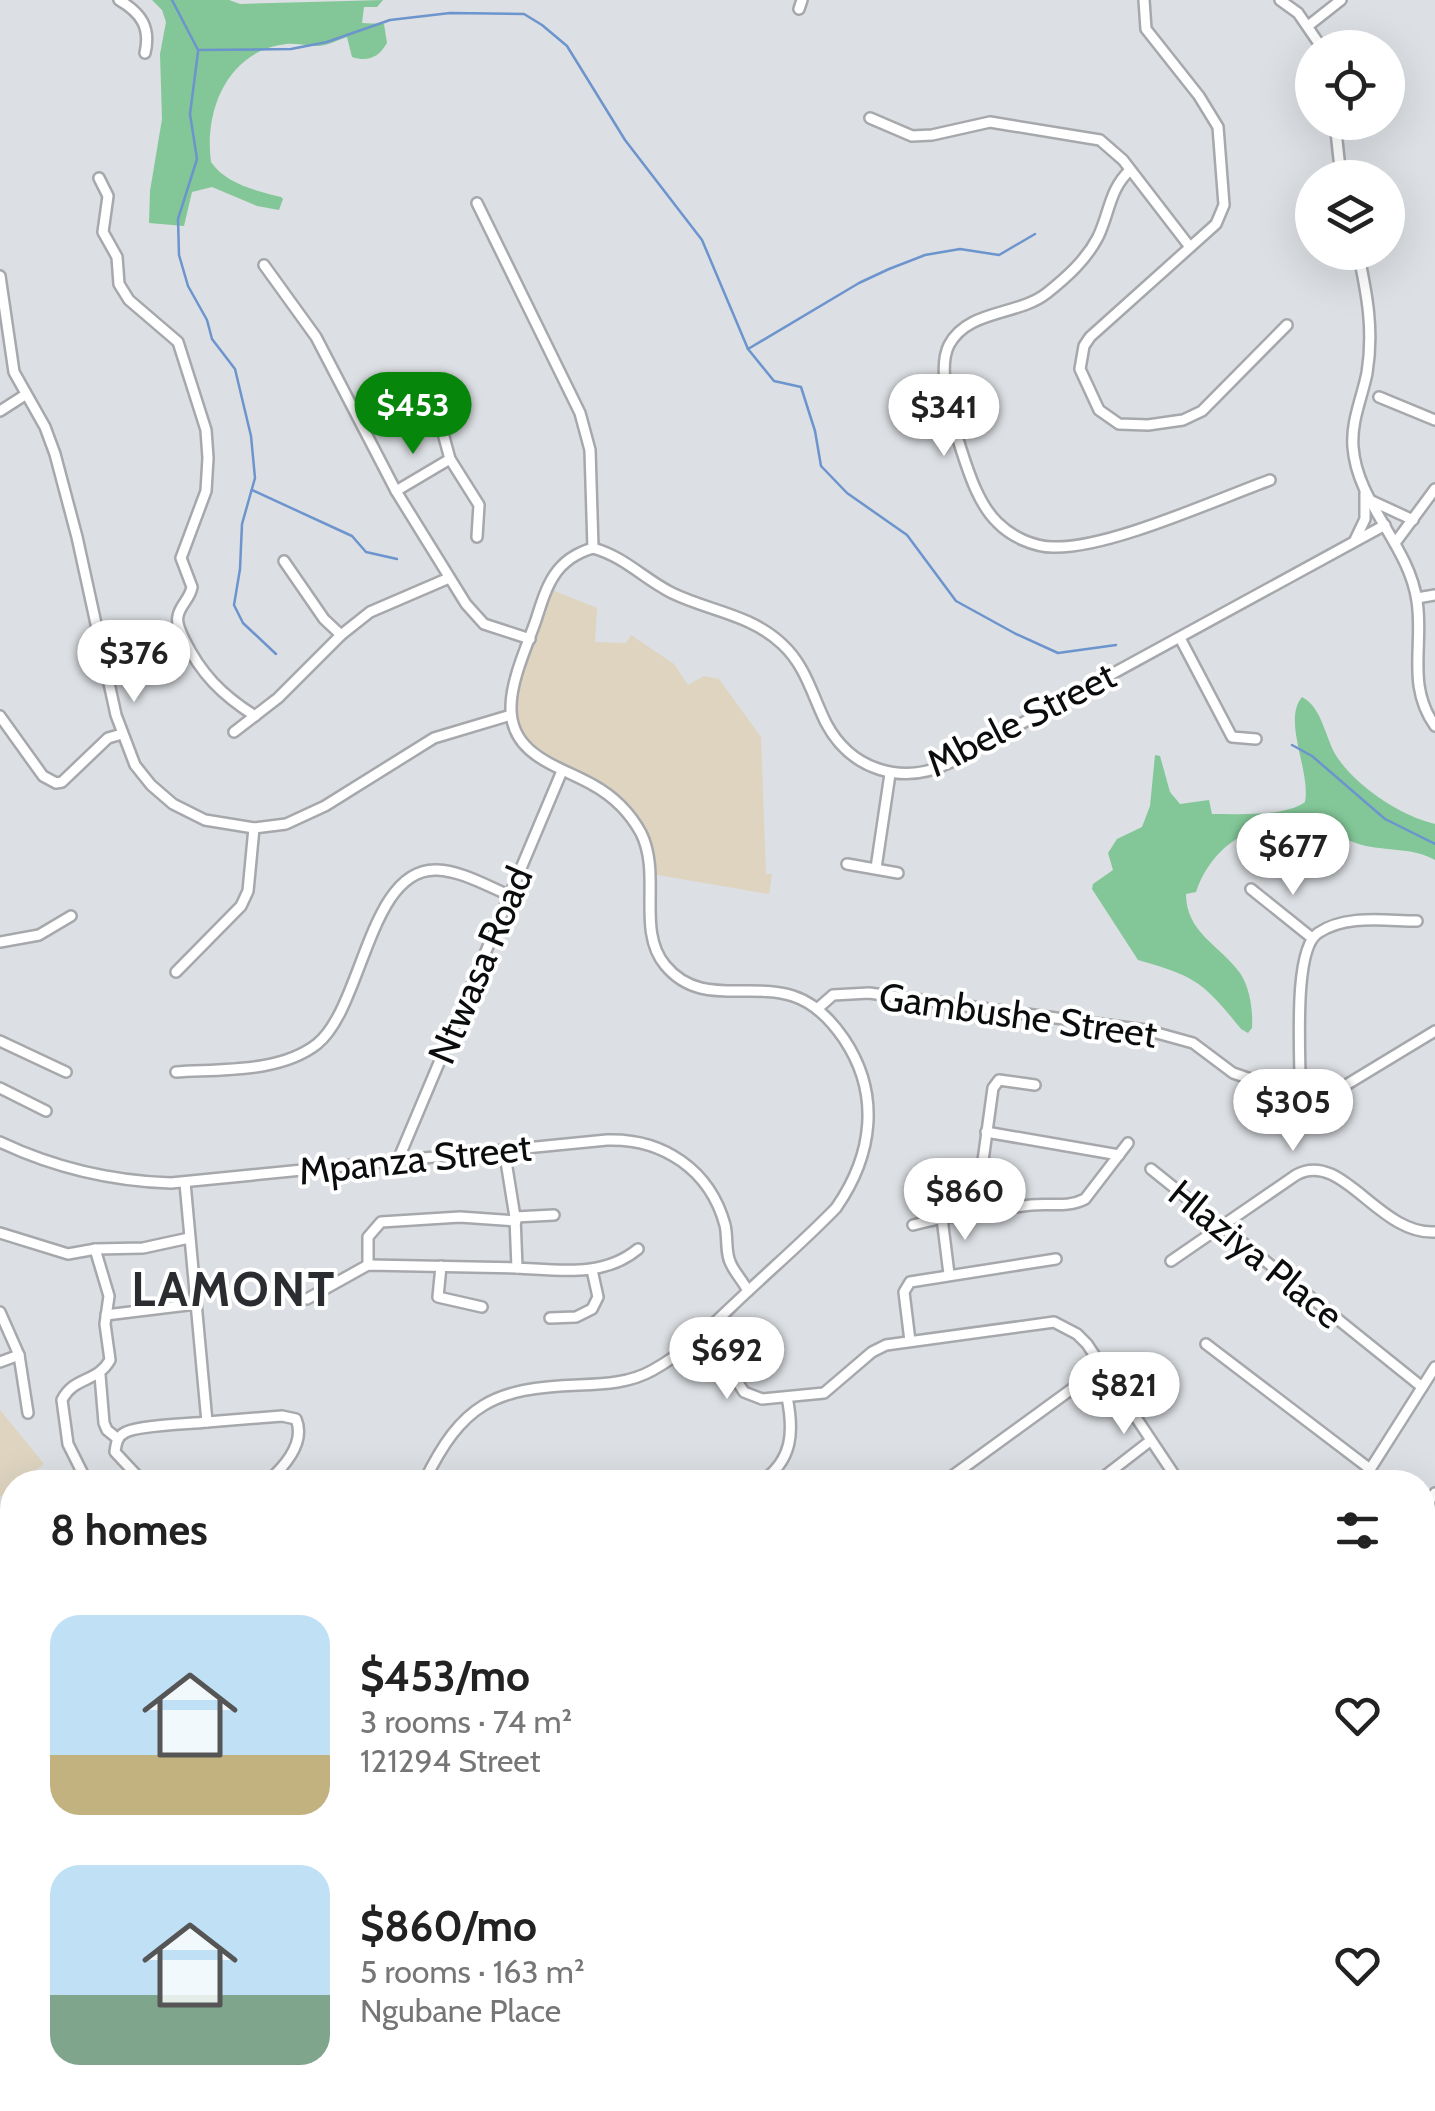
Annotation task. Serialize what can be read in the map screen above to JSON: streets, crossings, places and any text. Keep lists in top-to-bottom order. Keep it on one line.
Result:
{"streets":{"street":["Mbele Street","Ntwasa Road","Gambushe Street","Mpanza Street","Hlaziya Place"]},"crossings":[["Ntwasa Road","Mpanza Street"]],"districts":["LAMONT"],"page":{"price":["$453","$341","$376","$677","$305","$860","$692","$821"],"heading":"8 homes","list":[{"name":"$453/mo","note":"3 rooms · 74 m² · 121294 Street"},{"name":"$860/mo","note":"5 rooms · 163 m² · Ngubane Place"}]}}
